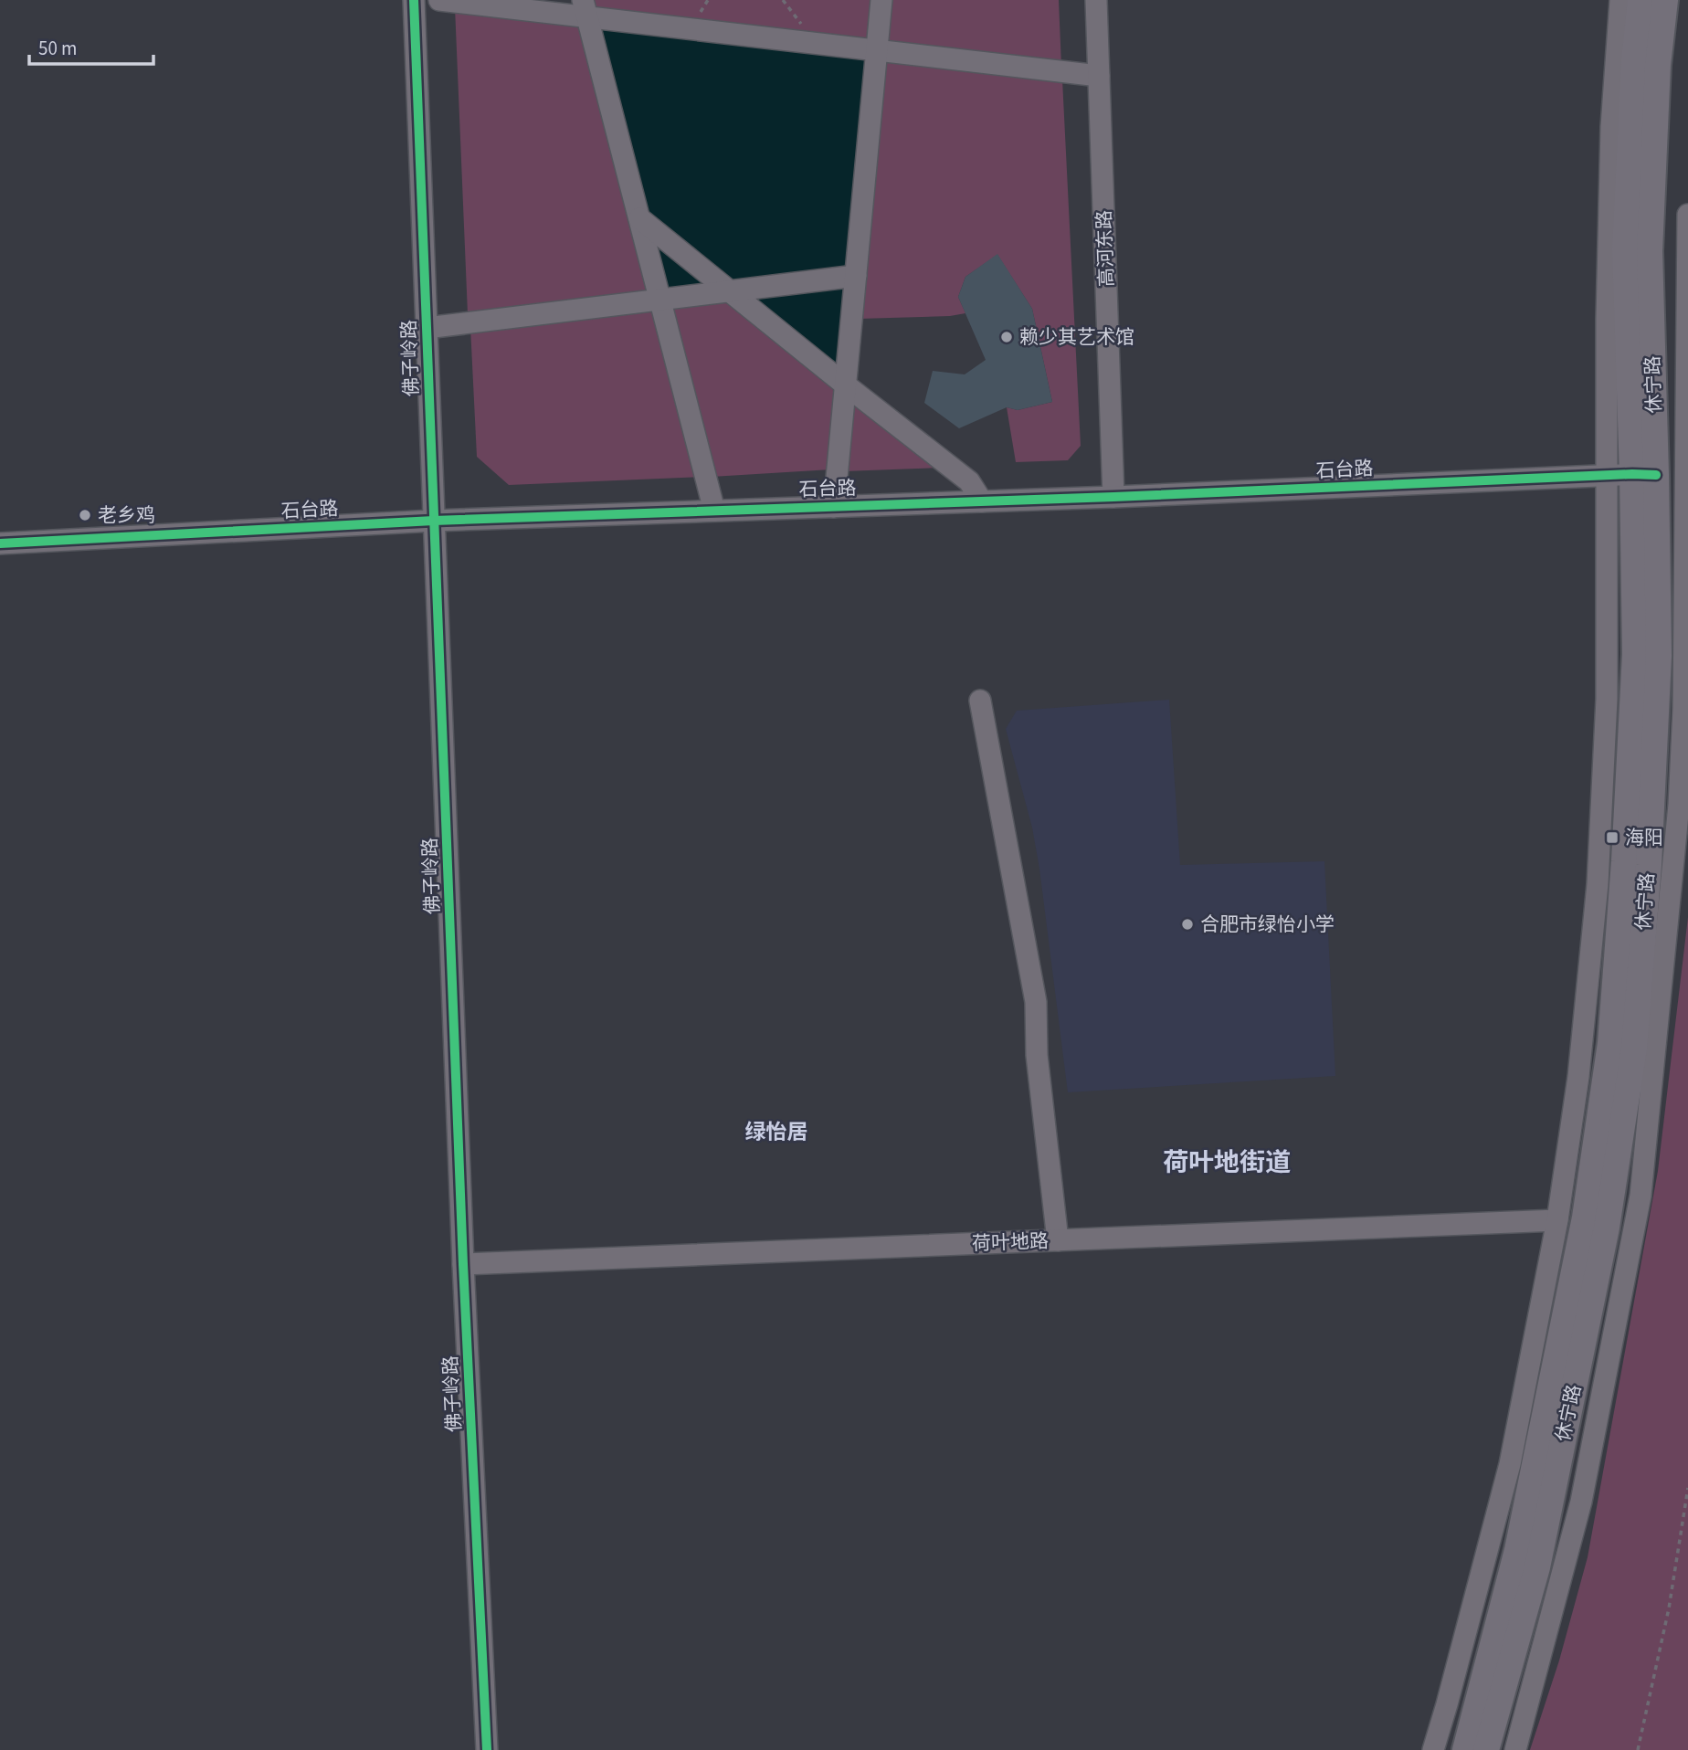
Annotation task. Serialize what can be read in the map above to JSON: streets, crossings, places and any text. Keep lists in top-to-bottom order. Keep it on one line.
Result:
{"streets":{"main road":["休宁路"],"street":["高河东路","佛子岭路","石台路","荷叶地路"]},"crossings":[["高河东路","石台路"],["佛子岭路","石台路"],["佛子岭路","荷叶地路"],["休宁路","石台路"]],"districts":["绿怡居","荷叶地街道"],"places":{"other":["赖少其艺术馆","老乡鸡","合肥市绿怡小学"],"transit":["海阳"]},"scale_bar":"50 m"}
